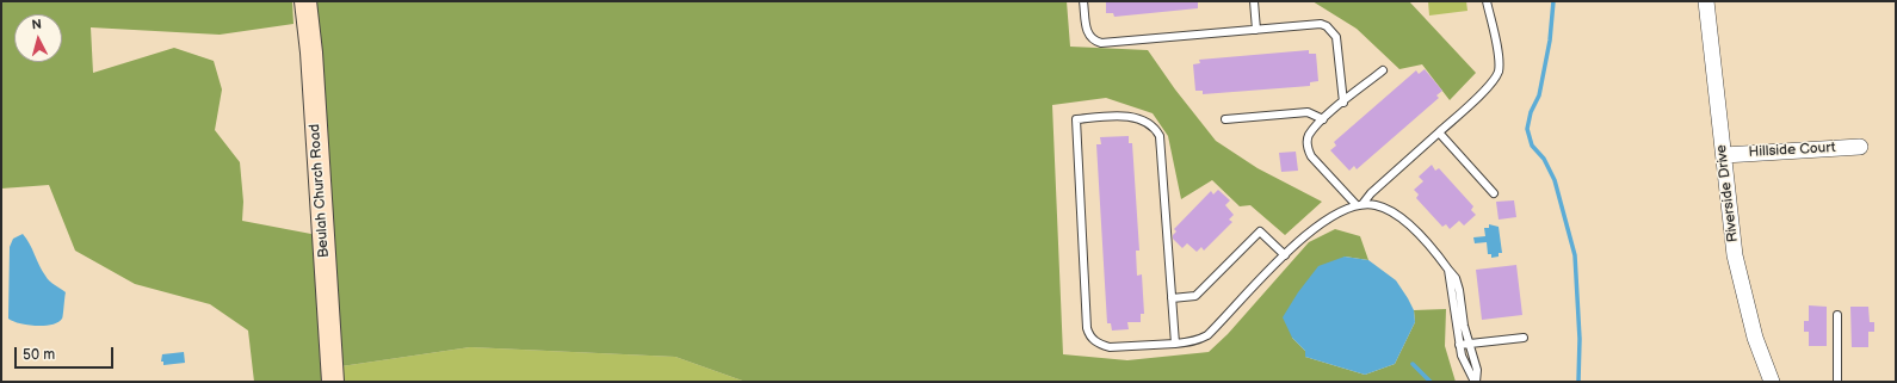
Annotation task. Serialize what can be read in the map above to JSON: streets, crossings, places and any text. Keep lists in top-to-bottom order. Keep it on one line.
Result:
{"streets":{"street":["Hillside Court","Beulah Church Road","Riverside Drive"]},"crossings":[["Hillside Court","Riverside Drive"]],"scale_bar":"50 m","north":"top"}
